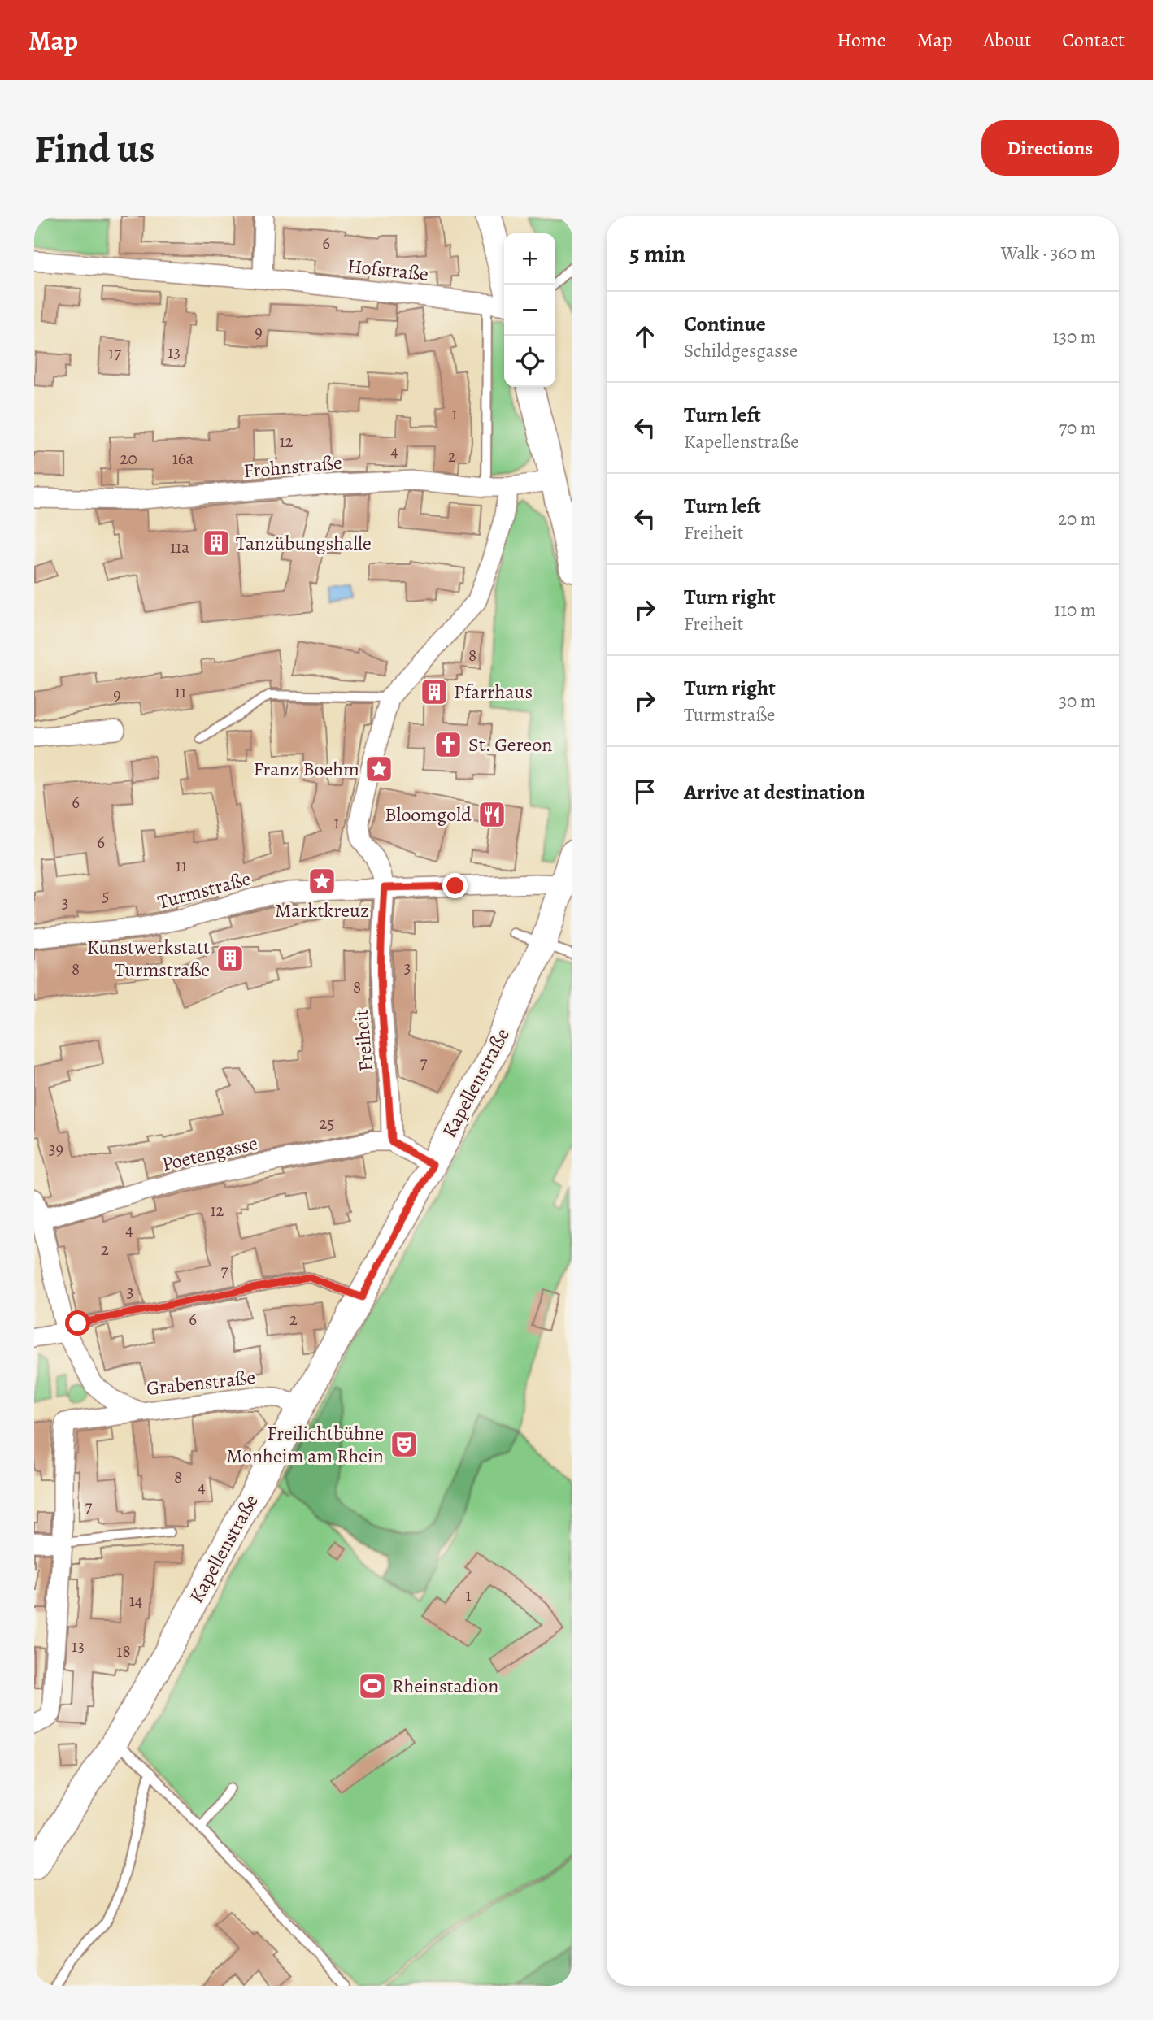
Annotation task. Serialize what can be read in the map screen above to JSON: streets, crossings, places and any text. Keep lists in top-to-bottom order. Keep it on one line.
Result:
{"streets":{"street":["Hofstraße","Frohnstraße","Turmstraße","Freiheit","Kapellenstraße","Poetengasse","Grabenstraße"]},"crossings":[["Turmstraße","Freiheit"],["Turmstraße","Kapellenstraße"],["Freiheit","Poetengasse"],["Kapellenstraße","Grabenstraße"],["Poetengasse","Grabenstraße"]],"places":{"building":["Tanzübungshalle","Pfarrhaus","Kunstwerkstatt Turmstraße"],"church":["St. Gereon"],"place":["Franz Boehm","Marktkreuz"],"restaurant":["Bloomgold"],"theatre":["Freilichtbühne Monheim am Rhein"],"sports":["Rheinstadion"]},"house_numbers":["6","9","13","17","1","12","4","2","20","16a","11a","8","11","9","6","1","6","11","5","3","3","8","8","7","25","39","12","4","2","7","3","6","2","8","4","7","1","14","13","18"],"page":{"header":"Map","nav":["Home","Map","About","Contact"],"buttons":"Directions","title":"Find us","heading":["5 min","Walk · 360 m"],"map_buttons":["+","−"],"list":[["Continue","Schildgesgasse","130 m"],["Turn left","Kapellenstraße","70 m"],["Turn left","Freiheit","20 m"],["Turn right","Freiheit","110 m"],["Turn right","Turmstraße","30 m"],"Arrive at destination"]}}
